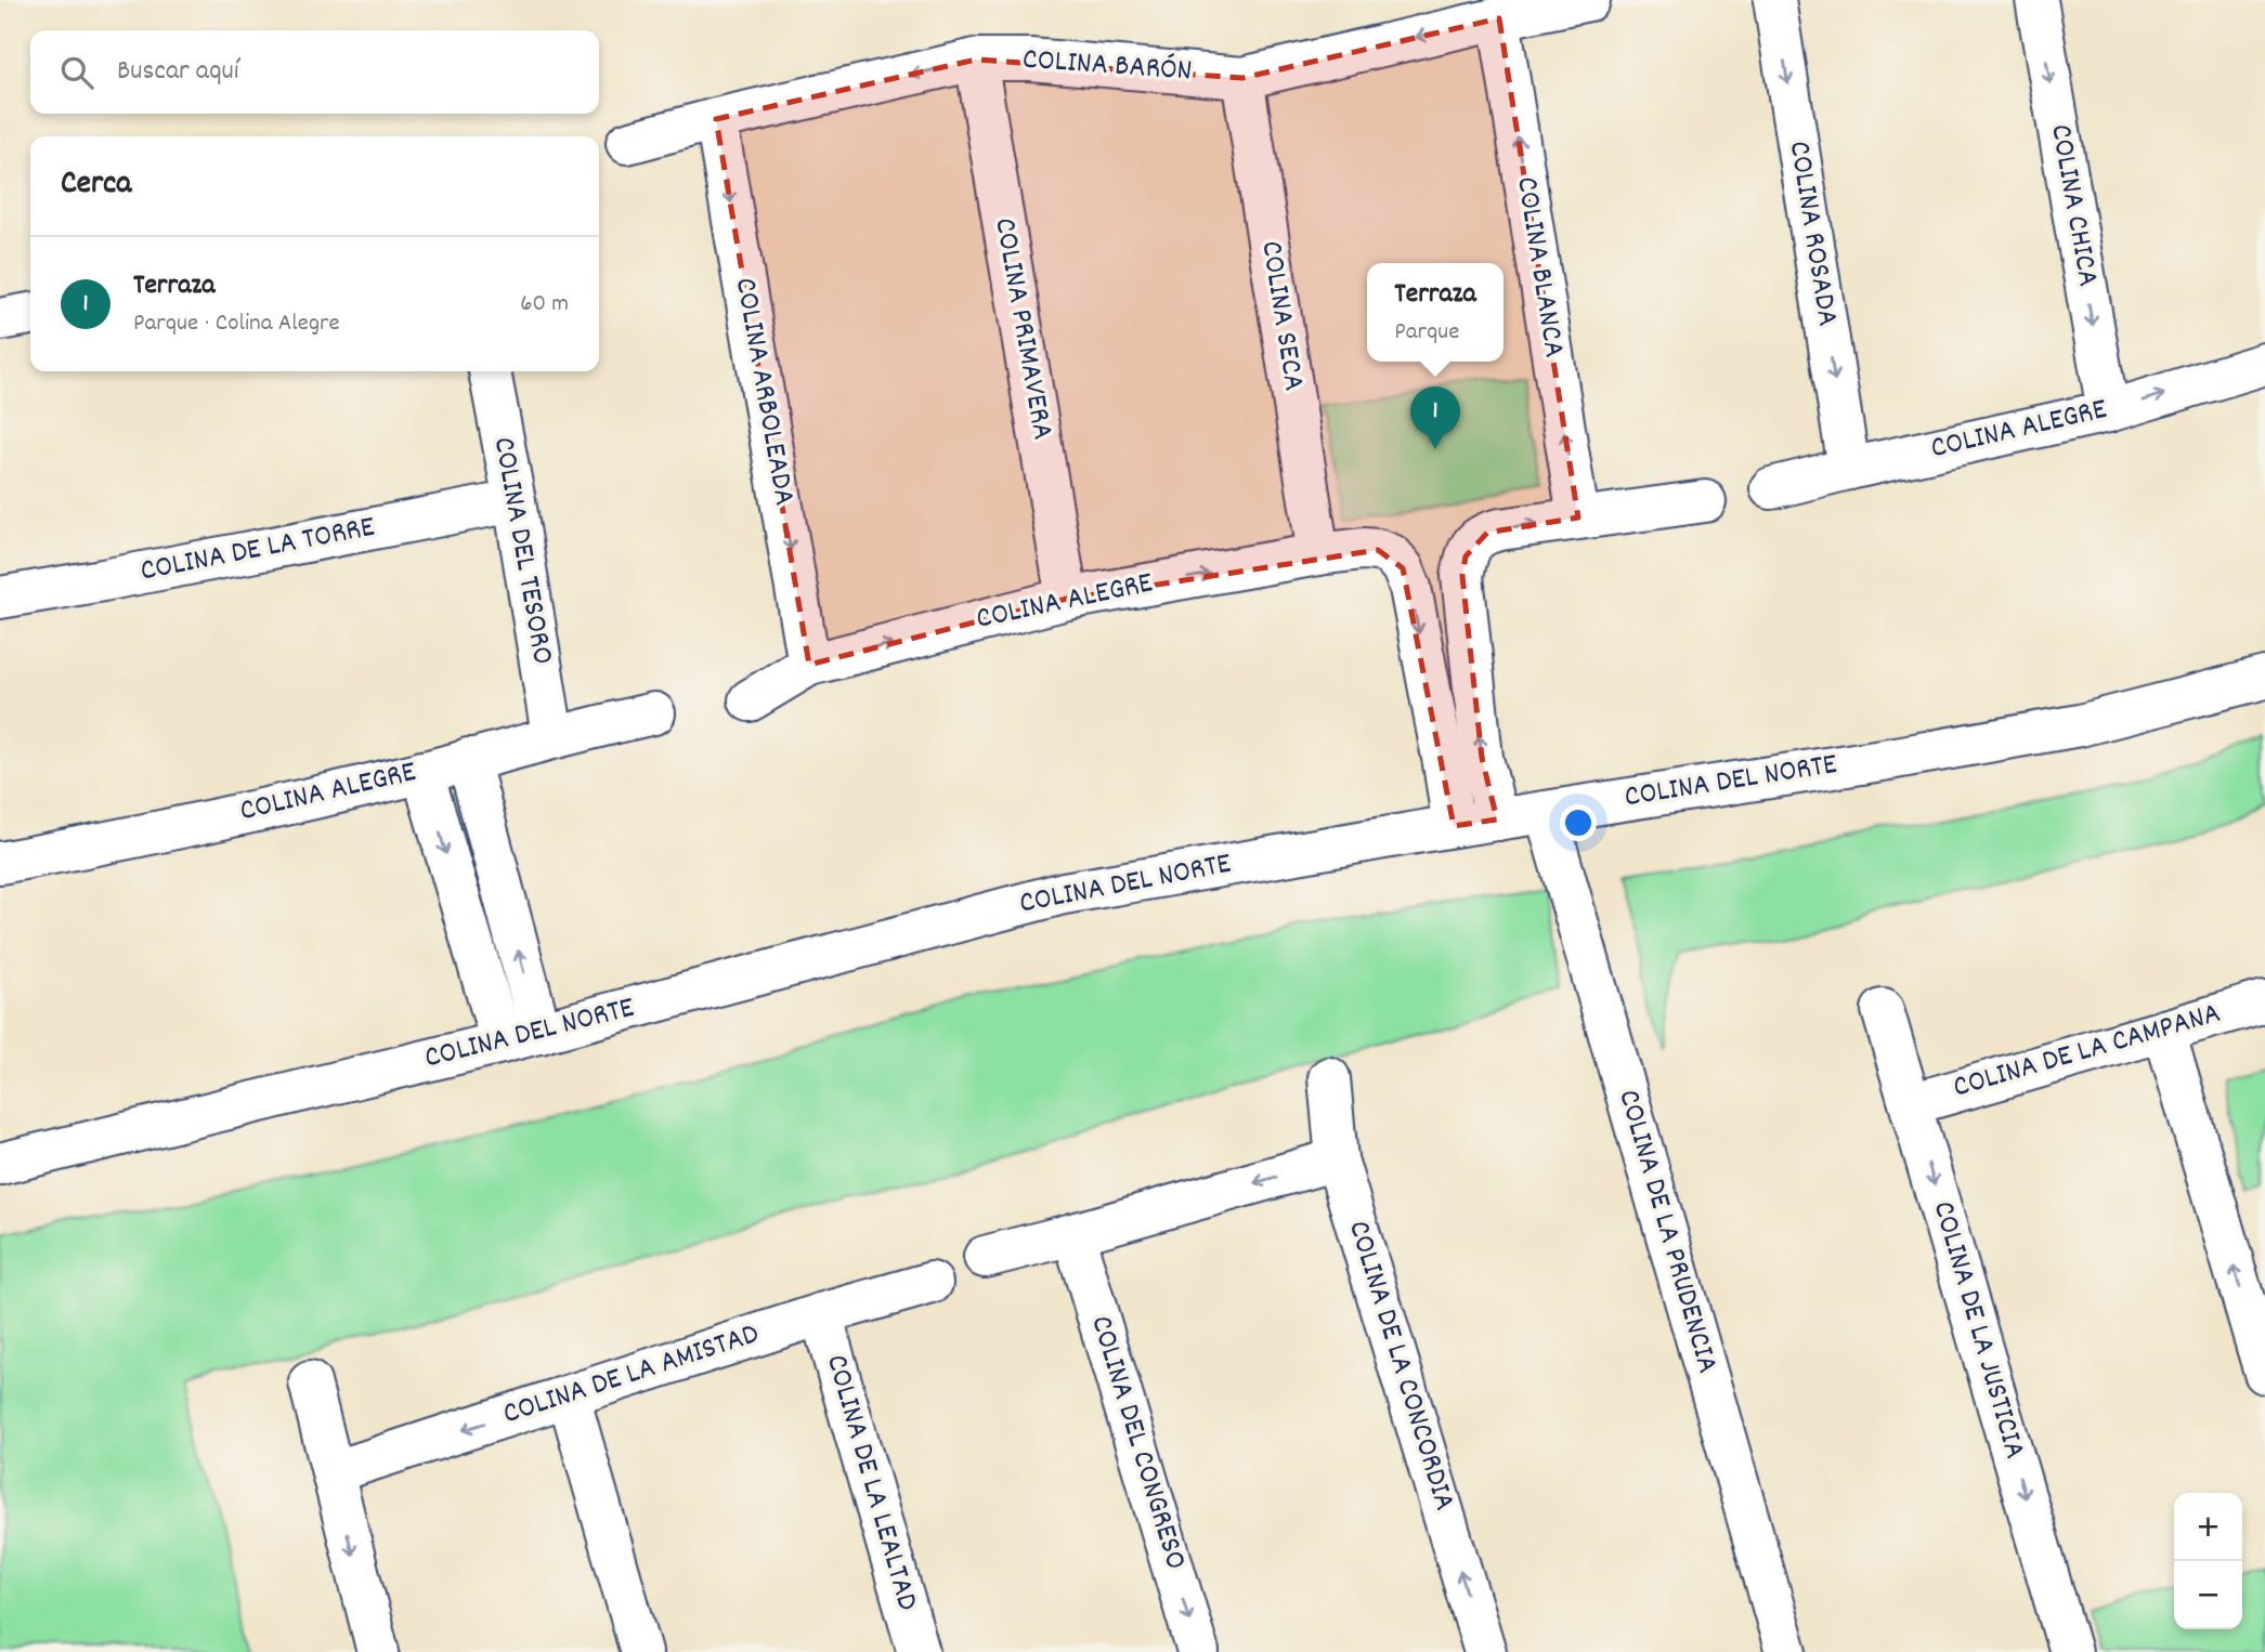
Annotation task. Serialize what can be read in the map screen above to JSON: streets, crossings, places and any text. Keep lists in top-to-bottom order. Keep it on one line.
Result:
{"streets":{"street":["COLINA BARÓN","COLINA CHICA","COLINA ROSADA","COLINA BLANCA","COLINA SECA","COLINA PRIMAVERA","COLINA ARBOLEADA","COLINA ALEGRE","COLINA DE LA TORRE","COLINA DEL TESORO","COLINA DEL NORTE","COLINA DE LA CAMPANA","COLINA DE LA PRUDENCIA","COLINA DE LA JUSTICIA","COLINA DE LA CONCORDIA","COLINA DE LA AMISTAD","COLINA DEL CONGRESO","COLINA DE LA LEALTAD"]},"crossings":[["COLINA BARÓN","COLINA BLANCA"],["COLINA BARÓN","COLINA SECA"],["COLINA BARÓN","COLINA PRIMAVERA"],["COLINA BARÓN","COLINA ARBOLEADA"],["COLINA CHICA","COLINA ALEGRE"],["COLINA ROSADA","COLINA ALEGRE"],["COLINA SECA","COLINA ALEGRE"],["COLINA PRIMAVERA","COLINA ALEGRE"],["COLINA ARBOLEADA","COLINA ALEGRE"],["COLINA ALEGRE","COLINA DEL TESORO"],["COLINA ALEGRE","COLINA DEL NORTE"],["COLINA DE LA TORRE","COLINA DEL TESORO"],["COLINA DEL NORTE","COLINA DE LA PRUDENCIA"],["COLINA DE LA CAMPANA","COLINA DE LA JUSTICIA"],["COLINA DE LA AMISTAD","COLINA DE LA LEALTAD"]],"one_way":["COLINA BARÓN","COLINA CHICA","COLINA ROSADA","COLINA BLANCA","COLINA ARBOLEADA","COLINA DE LA CONCORDIA","COLINA DE LA AMISTAD","COLINA DEL CONGRESO"],"page":{"search":"Buscar aquí","heading":"Cerca","list":[{"mark":"1","name":"Terraza","note":"Parque · Colina Alegre","value":"60 m"}],"popup":["Terraza","Parque"],"pins":"1","map_buttons":["+","−"]}}
